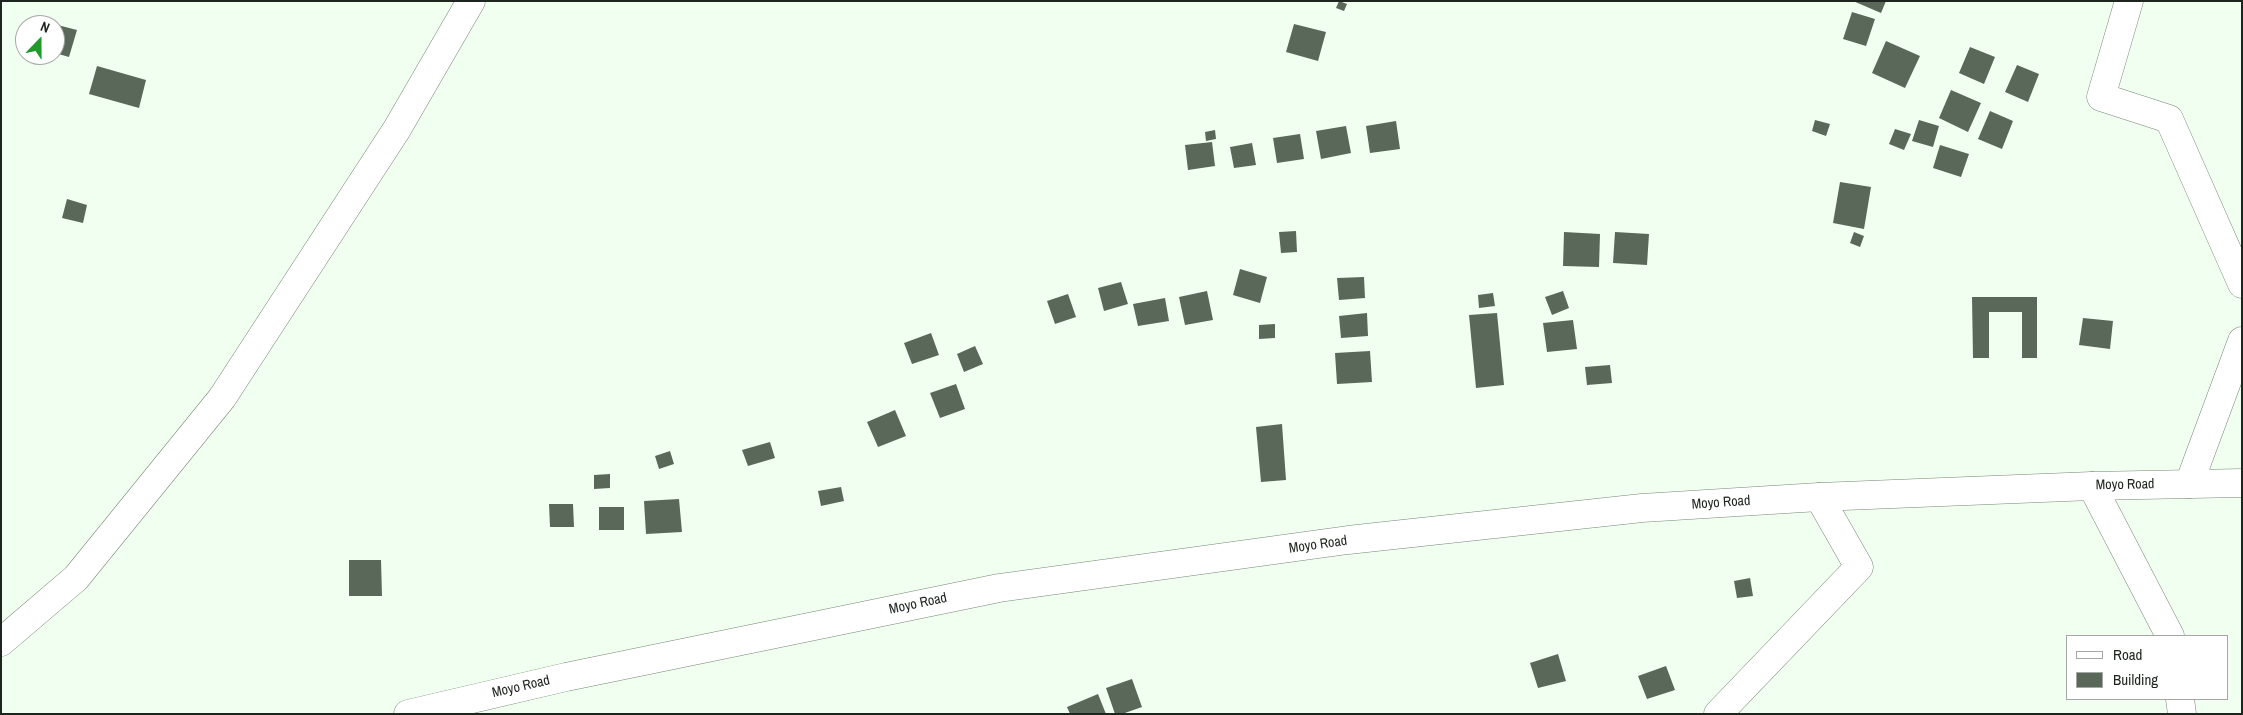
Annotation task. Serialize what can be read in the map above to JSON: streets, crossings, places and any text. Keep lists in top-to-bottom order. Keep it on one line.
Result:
{"streets":{"main road":["Moyo Road"]},"legend":["Road","Building"],"north":"top"}
